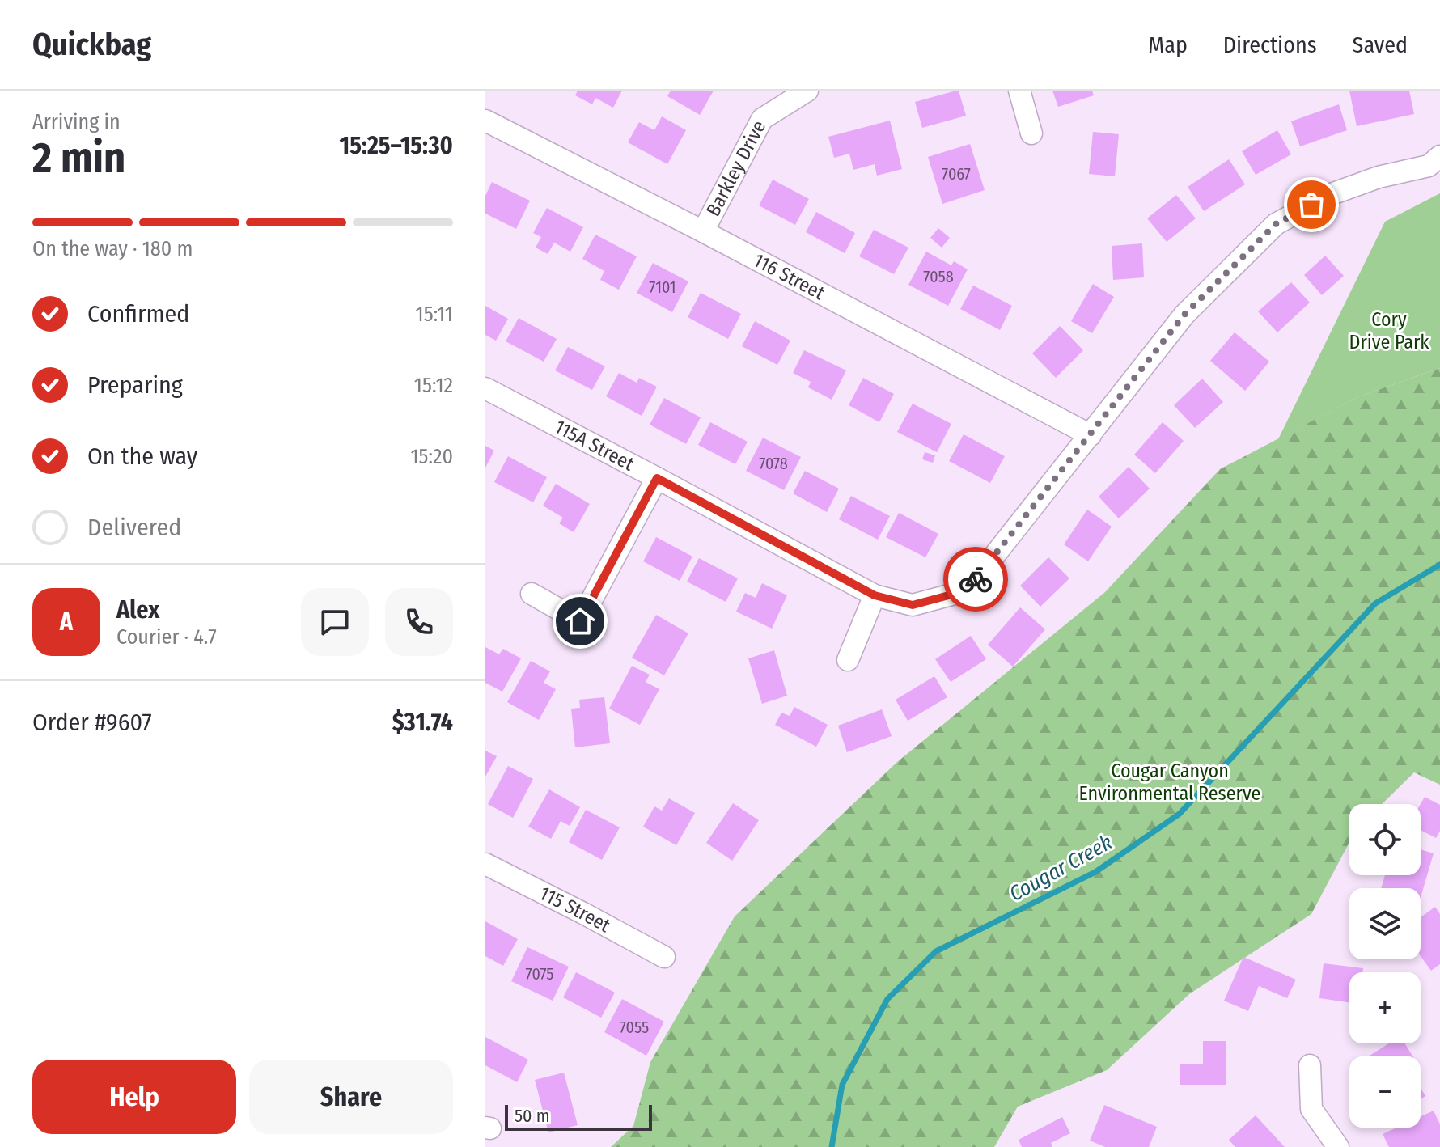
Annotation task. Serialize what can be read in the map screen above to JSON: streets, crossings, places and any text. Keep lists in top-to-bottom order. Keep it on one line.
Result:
{"streets":{"street":["Barkley Drive","116 Street","115A Street","115 Street"]},"crossings":[["Barkley Drive","116 Street"],["116 Street","115A Street"]],"water":["Cougar Creek"],"parks":["Cory Drive Park","Cougar Canyon Environmental Reserve"],"house_numbers":["7067","7058","7101","7078","7075","7055"],"scale_bar":"50 m","page":{"header":"Quickbag","nav":["Map","Directions","Saved"],"heading":["2 min","Arriving in","15:25–15:30"],"panel":["Alex","Courier · 4.7","Order #9607","$31.74"],"bar":"On the way · 180 m","list":[["Confirmed","15:11"],["Preparing","15:12"],["On the way","15:20"],"Delivered"],"round":"A","map_buttons":["+","−"],"buttons":["Help","Share"],"scale":"50 m"}}
